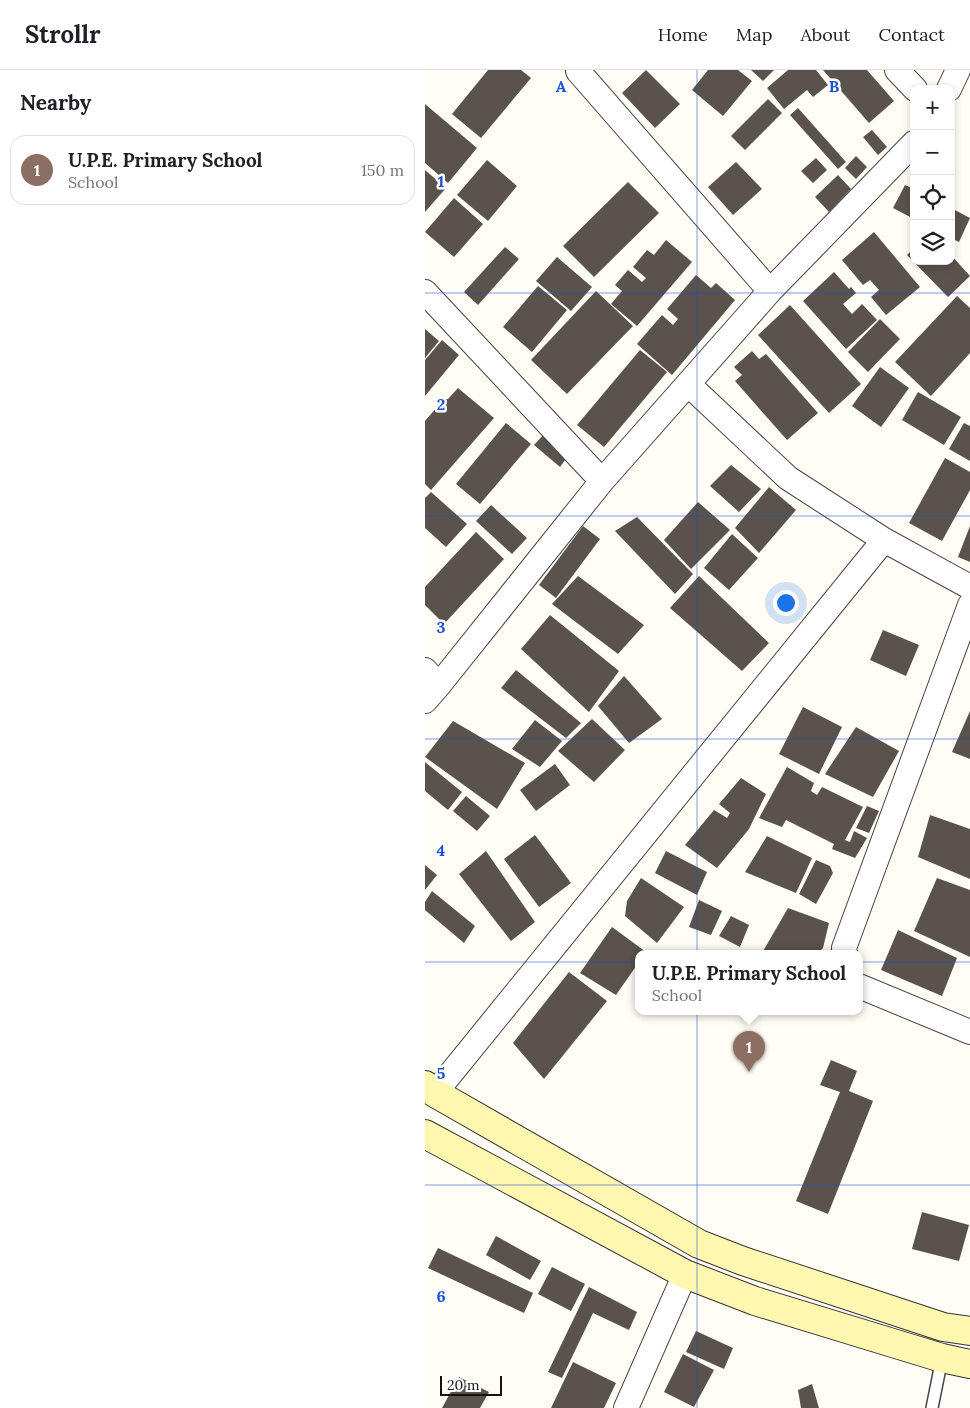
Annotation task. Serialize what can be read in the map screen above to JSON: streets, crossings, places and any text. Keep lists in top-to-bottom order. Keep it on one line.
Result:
{"scale_bar":"20 m","page":{"header":"Strollr","nav":["Home","Map","About","Contact"],"heading":"Nearby","map_buttons":["+","−"],"list":[{"mark":"1","name":"U.P.E. Primary School","note":"School","value":"150 m"}],"popup":["U.P.E. Primary School","School"],"pins":"1","scale":"20 m"},"grid":{"columns":["A","B"],"rows":["1","2","3","4","5","6"]}}
